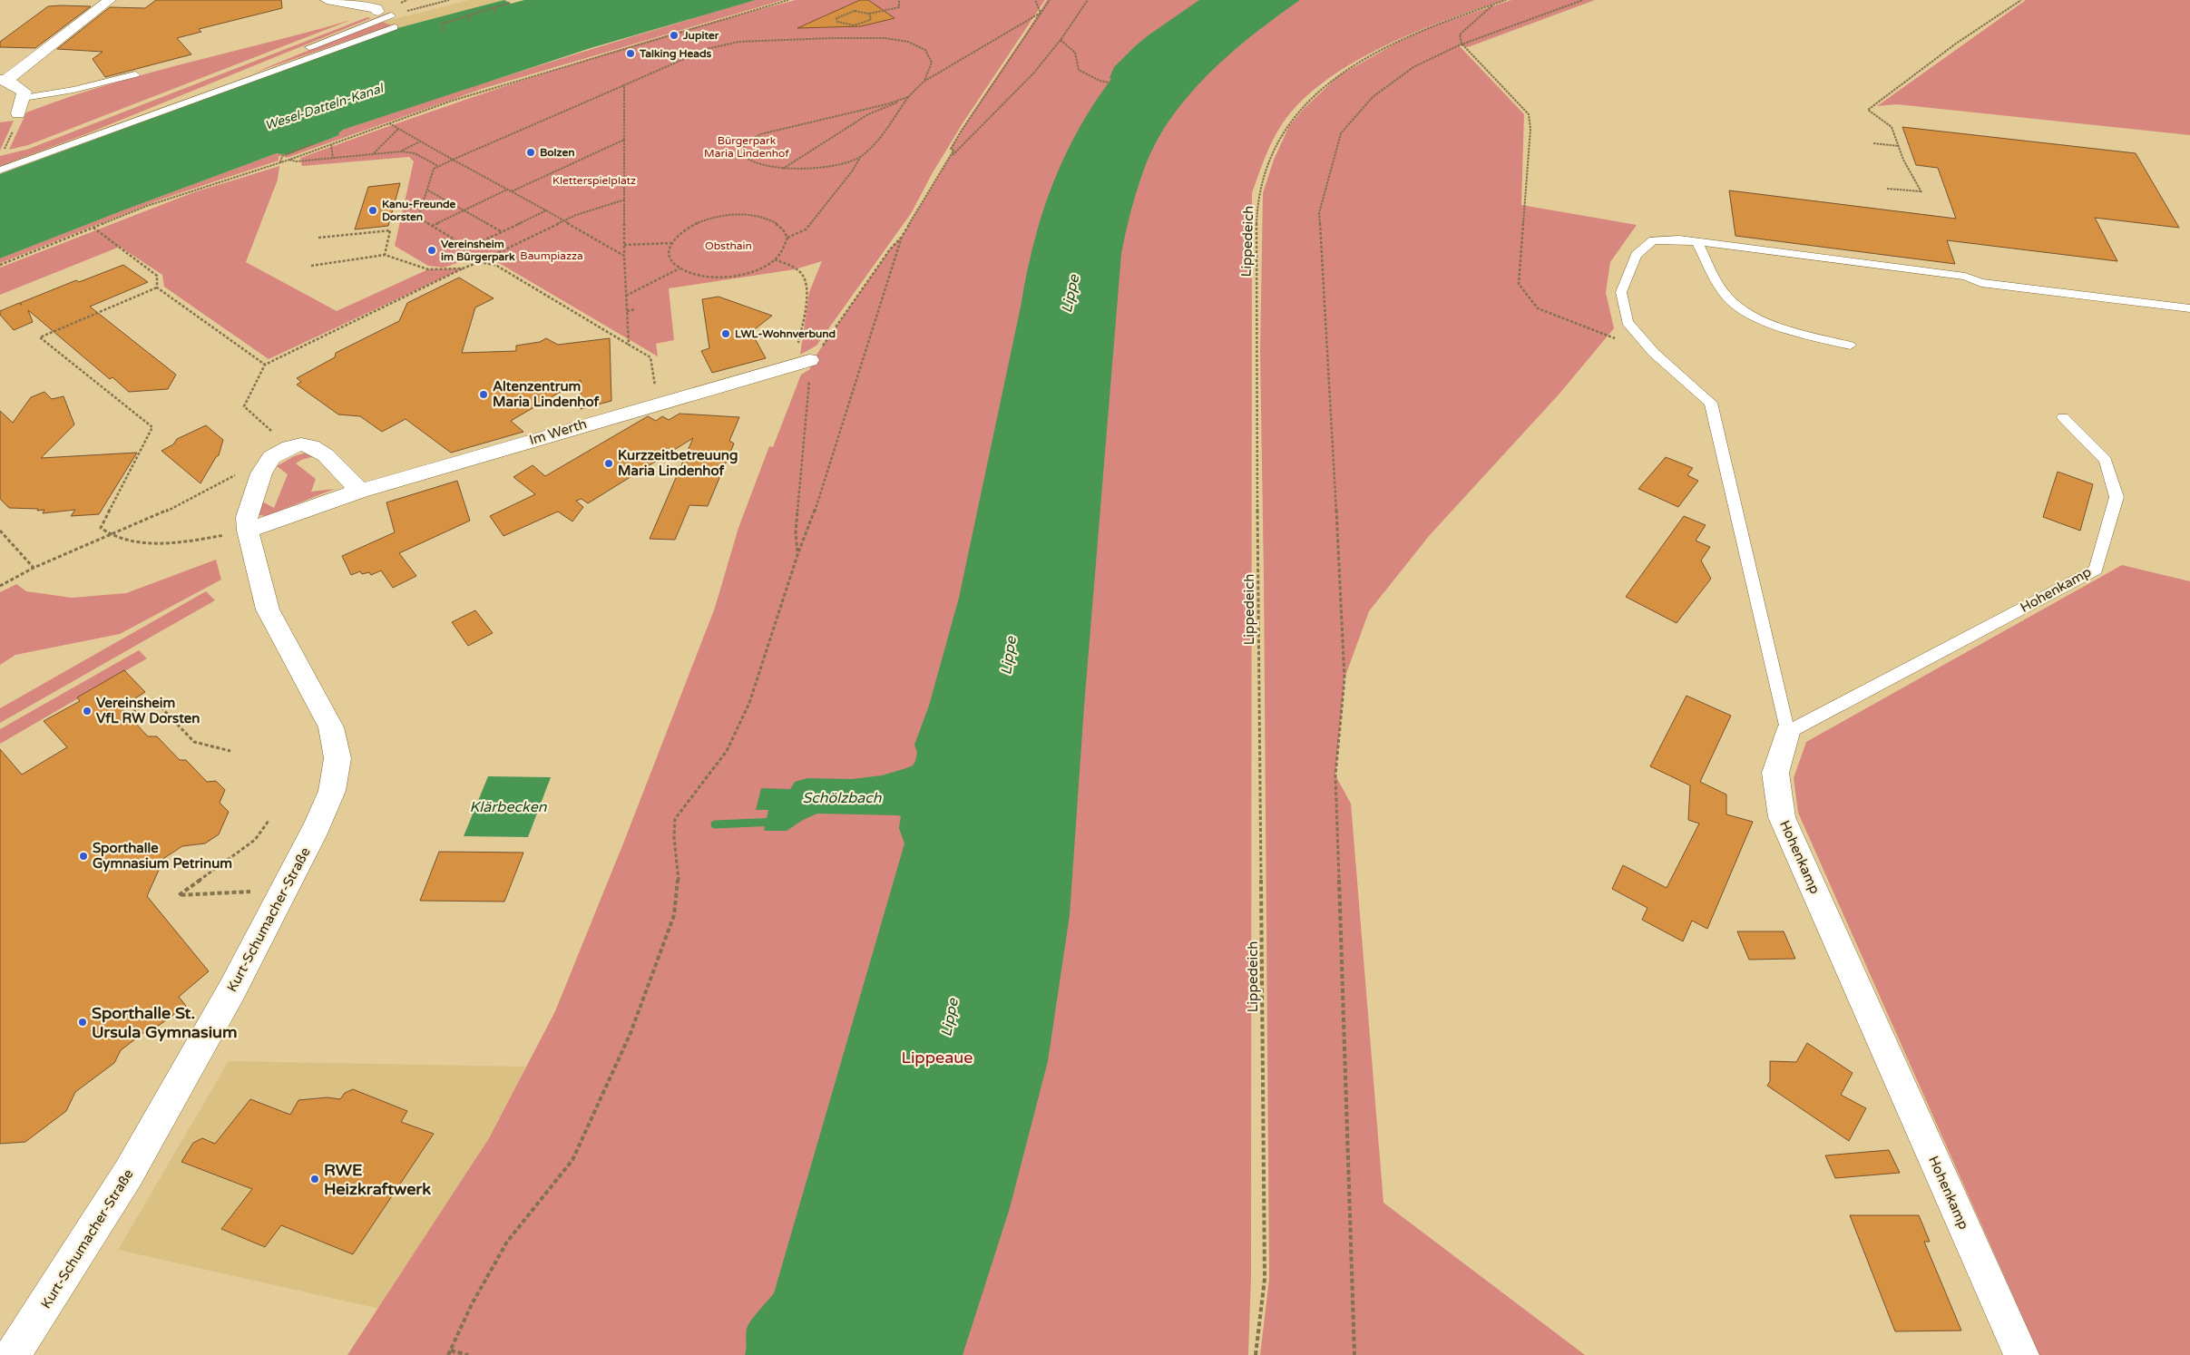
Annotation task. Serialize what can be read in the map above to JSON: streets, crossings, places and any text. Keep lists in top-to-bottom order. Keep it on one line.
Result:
{"streets":{"street":["Im Werth","Hohenkamp","Kurt-Schumacher-Straße"],"path":["Lippedeich"]},"crossings":[["Im Werth","Kurt-Schumacher-Straße"]],"water":["Wesel-Datteln-Kanal","Lippe","Schölzbach","Klärbecken"],"parks":["Bürgerpark Maria Lindenhof","Kletterspielplatz","Obsthain","Baumpiazza","Lippeaue"],"places":["Jupiter","Talking Heads","Bolzen","Kanu-Freunde Dorsten","Vereinsheim im Bürgerpark","LWL-Wohnverbund","Altenzentrum Maria Lindenhof","Kurzzeitbetreuung Maria Lindenhof","Vereinsheim VfL RW Dorsten","Sporthalle Gymnasium Petrinum","Sporthalle St. Ursula Gymnasium","RWE Heizkraftwerk"]}
